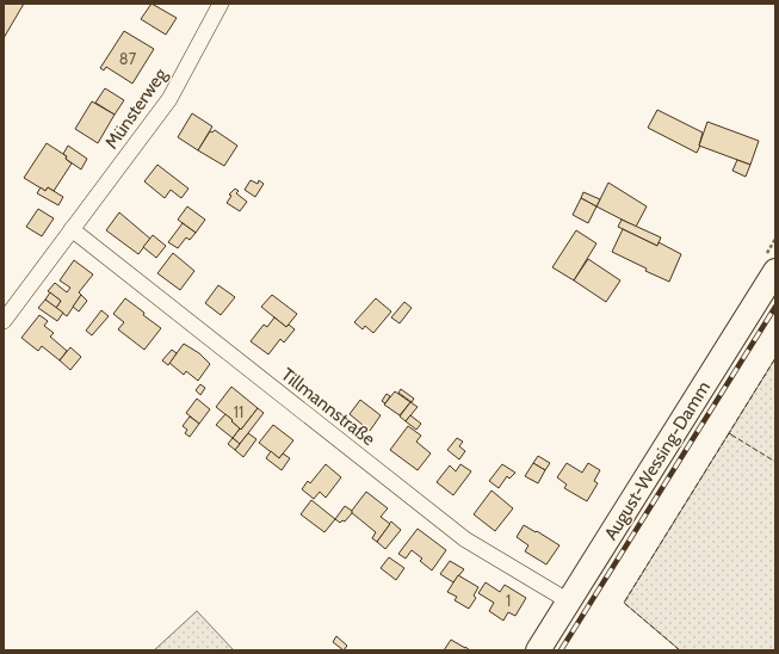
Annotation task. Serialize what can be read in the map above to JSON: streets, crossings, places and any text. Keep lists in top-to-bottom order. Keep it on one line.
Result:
{"streets":{"main road":["August-Wessing-Damm"],"street":["Münsterweg","Tillmannstraße"]},"crossings":[["Münsterweg","Tillmannstraße"],["Tillmannstraße","August-Wessing-Damm"]],"house_numbers":["87","11","1"]}
